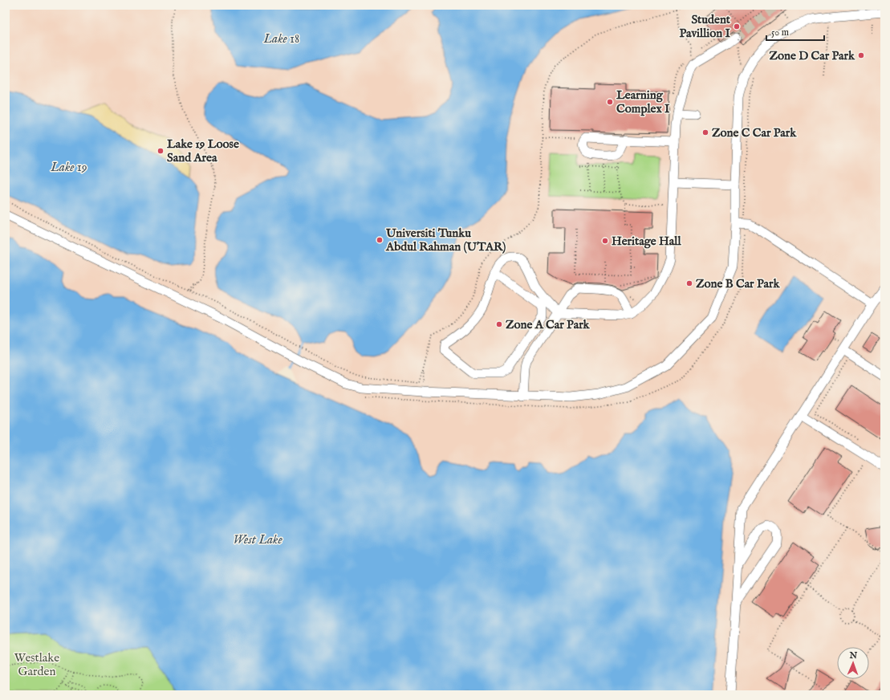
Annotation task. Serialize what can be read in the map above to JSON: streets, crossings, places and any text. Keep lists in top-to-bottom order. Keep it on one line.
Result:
{"water":["Lake 18","Lake 19","West Lake"],"parks":["Westlake Garden"],"places":["Student Pavillion I","Zone D Car Park","Learning Complex I","Zone C Car Park","Lake 19 Loose Sand Area","Universiti Tunku Abdul Rahman (UTAR)","Heritage Hall","Zone B Car Park","Zone A Car Park"],"scale_bar":"50 m","north":"top"}
